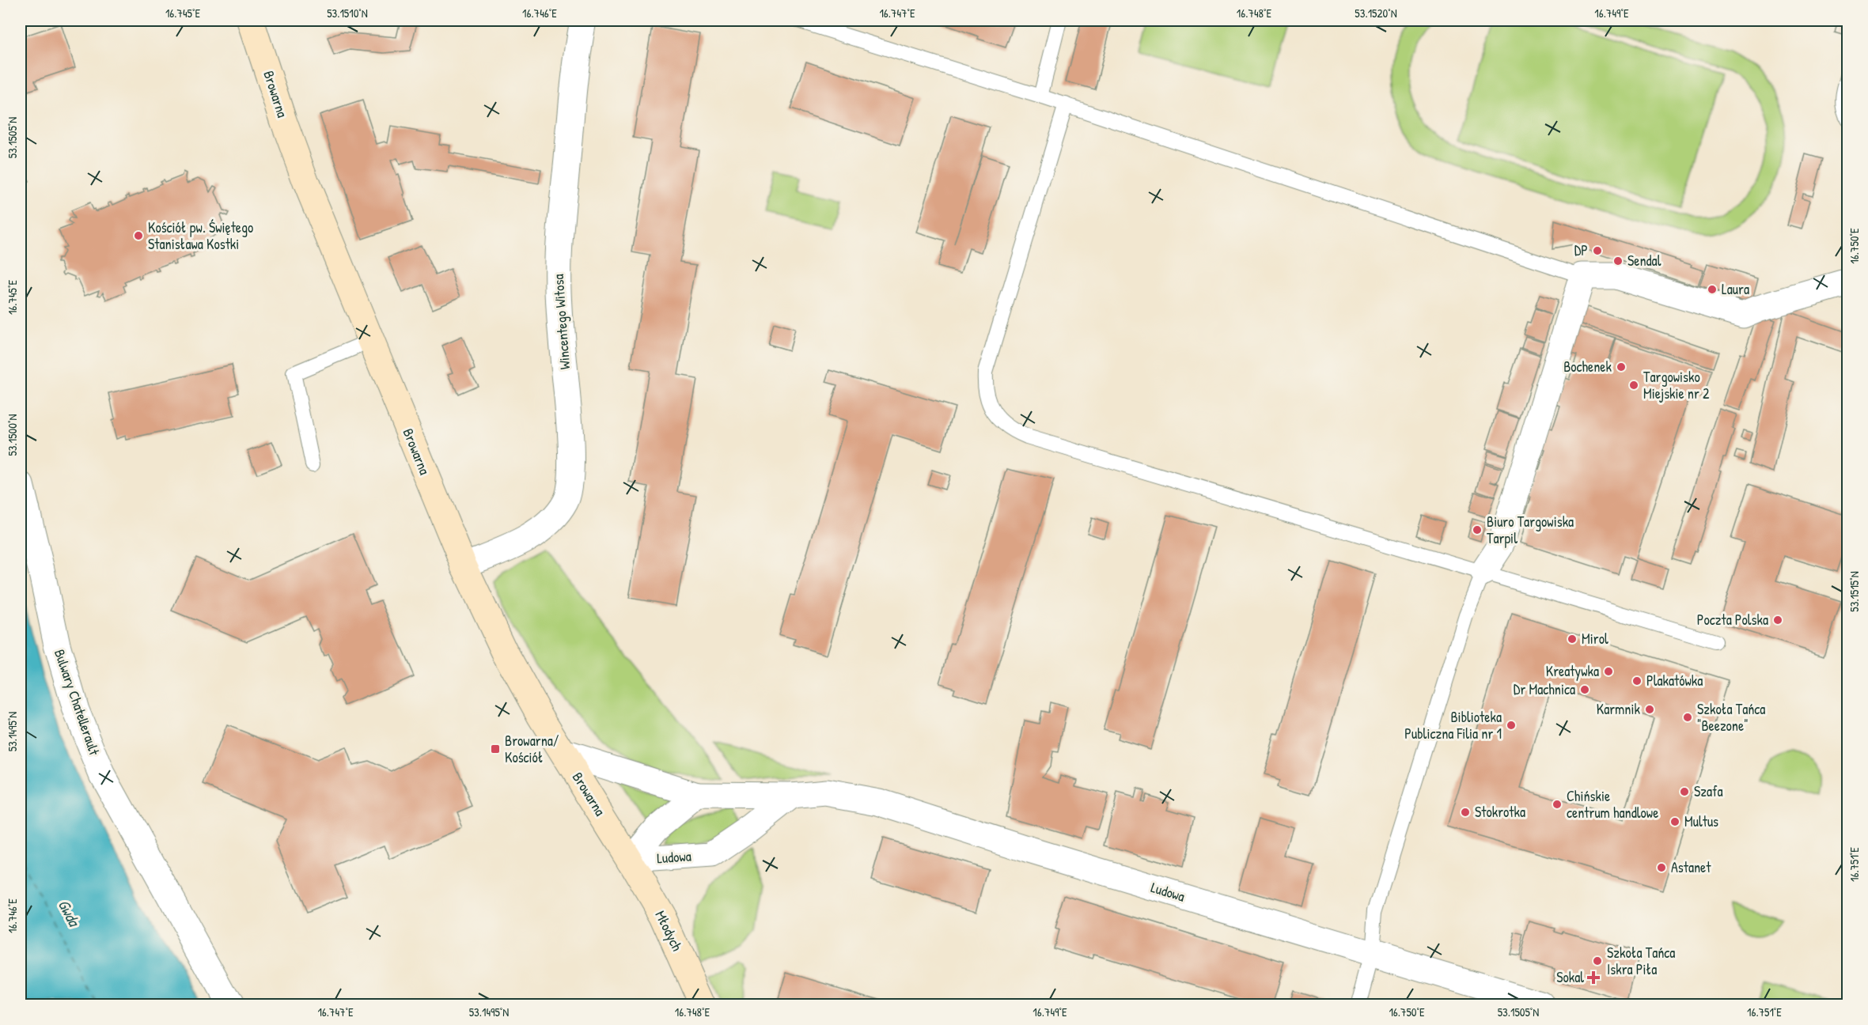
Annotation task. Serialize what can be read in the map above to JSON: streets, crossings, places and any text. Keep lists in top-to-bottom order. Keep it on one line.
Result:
{"streets":{"street":["Browarna","Wincentego Witosa","Bulwary Chatellerault","Ludowa","Młodych"]},"crossings":[["Browarna","Wincentego Witosa"],["Browarna","Ludowa"],["Browarna","Młodych"],["Ludowa","Młodych"]],"water":["Gwda"],"places":{"other":["Kościół pw. Świętego Stanisława Kostki","DP","Sendal","Laura","Bochenek","Targowisko Miejskie nr 2","Biuro Targowiska Tarpil","Poczta Polska","Mirol","Kreatywka","Plakatówka","Dr Machnica","Karmnik","Szkoła Tańca \"Beezone\"","Biblioteka Publiczna Filia nr 1","Szafa","Chińskie centrum handlowe","Stokrotka","Multus","Astanet","Szkoła Tańca Iskra Piła"],"transit":["Browarna/ Kościół"],"health":["Sokal"]},"coordinates":["16.745°E","53.1510°N","16.746°E","16.747°E","16.748°E","53.1520°N","16.749°E","53.1505°N","16.750°E","53.1500°N","53.1515°N","53.1495°N","16.751°E"]}
